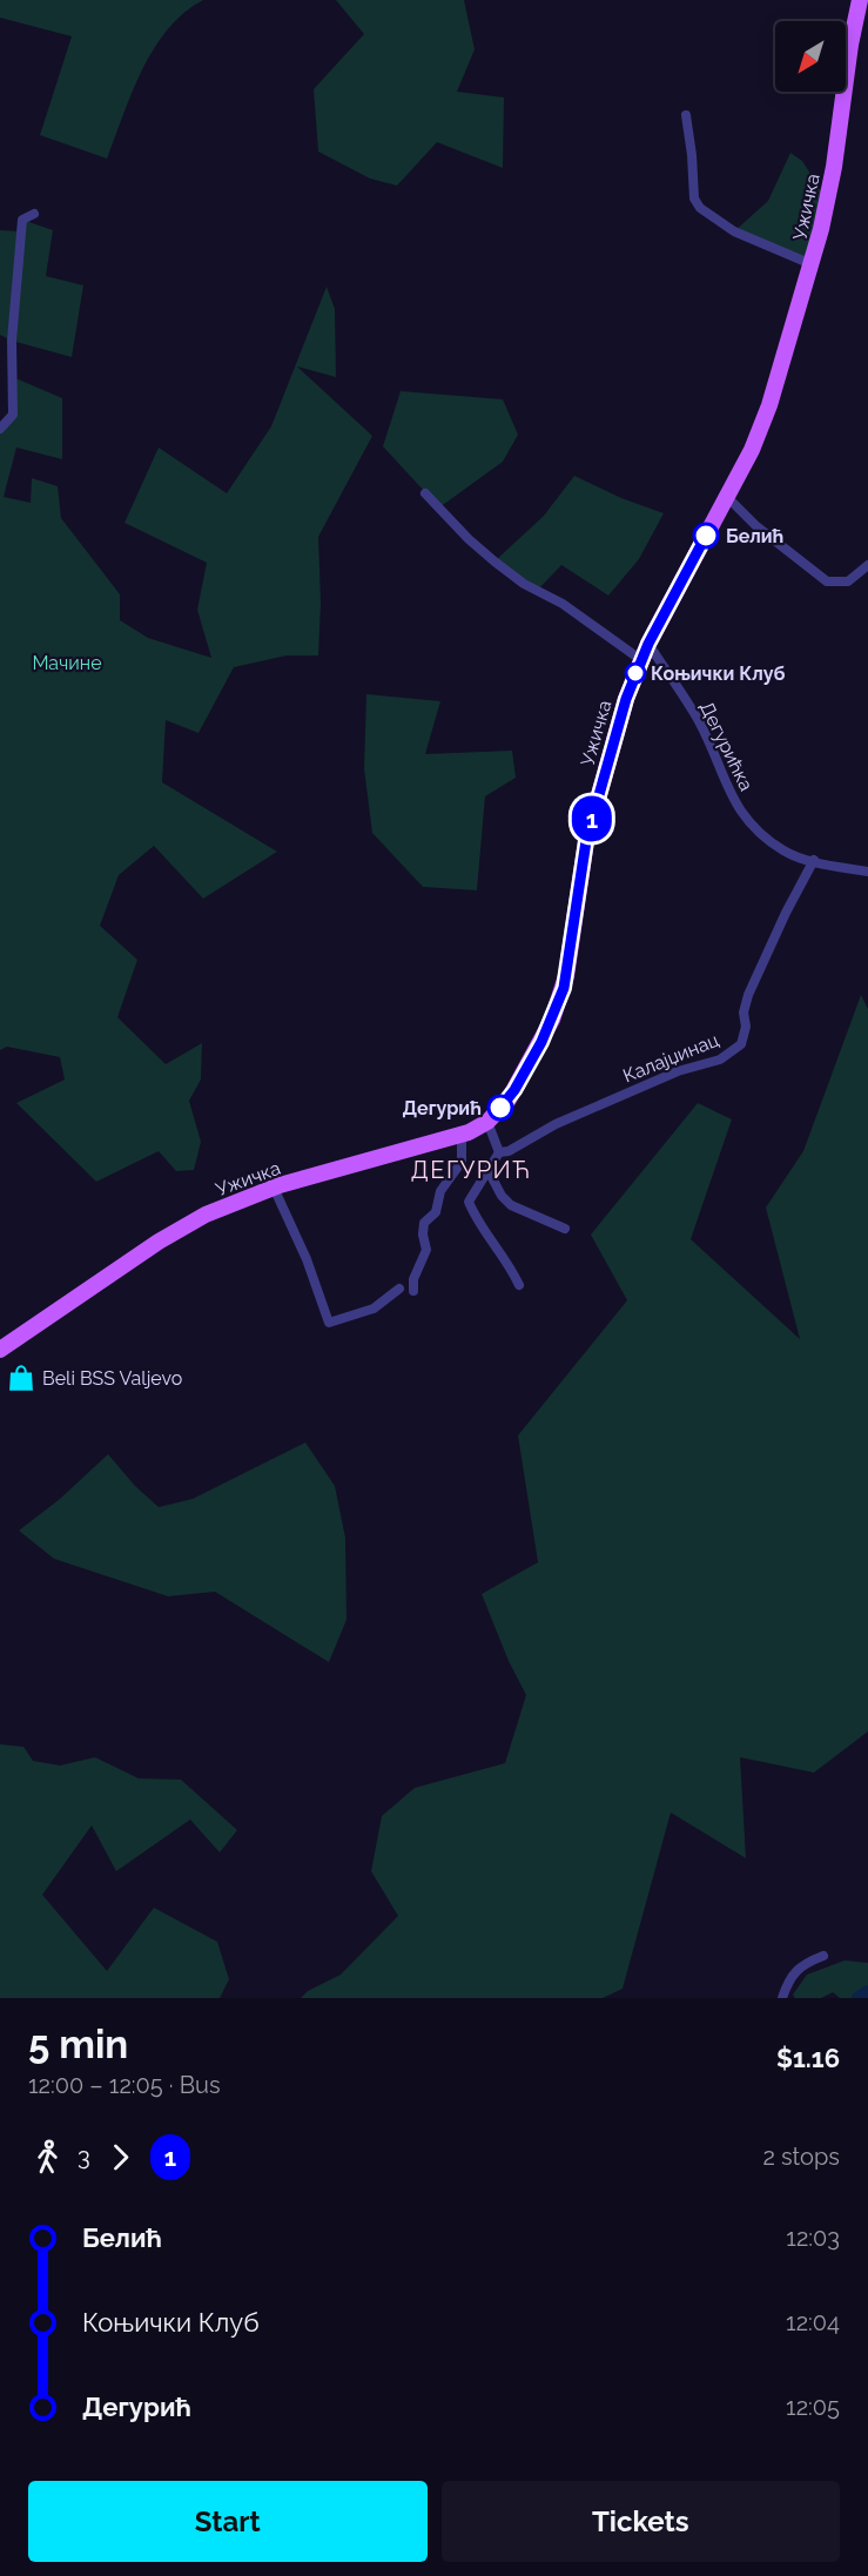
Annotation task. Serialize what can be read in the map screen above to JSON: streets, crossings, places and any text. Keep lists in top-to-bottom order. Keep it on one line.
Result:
{"streets":{"main road":["Ужичка"],"street":["Дегурићка","Калајџинац"]},"crossings":[["Ужичка","Дегурићка"],["Дегурићка","Калајџинац"]],"districts":["ДЕГУРИЋ"],"parks":["Мачине"],"places":{"other":["Белић","Коњички Клуб","Дегурић"],"shop":["Beli BSS Valjevo"]},"lines":["bus line 1"],"north":"bottom left","page":{"on_map":"1","heading":["5 min","12:00 – 12:05 · Bus","$1.16"],"legs":["3","1","2 stops"],"list":[{"name":"Белић","value":"12:03"},{"name":"Коњички Клуб","value":"12:04"},{"name":"Дегурић","value":"12:05"}],"buttons":["Start","Tickets"]}}
